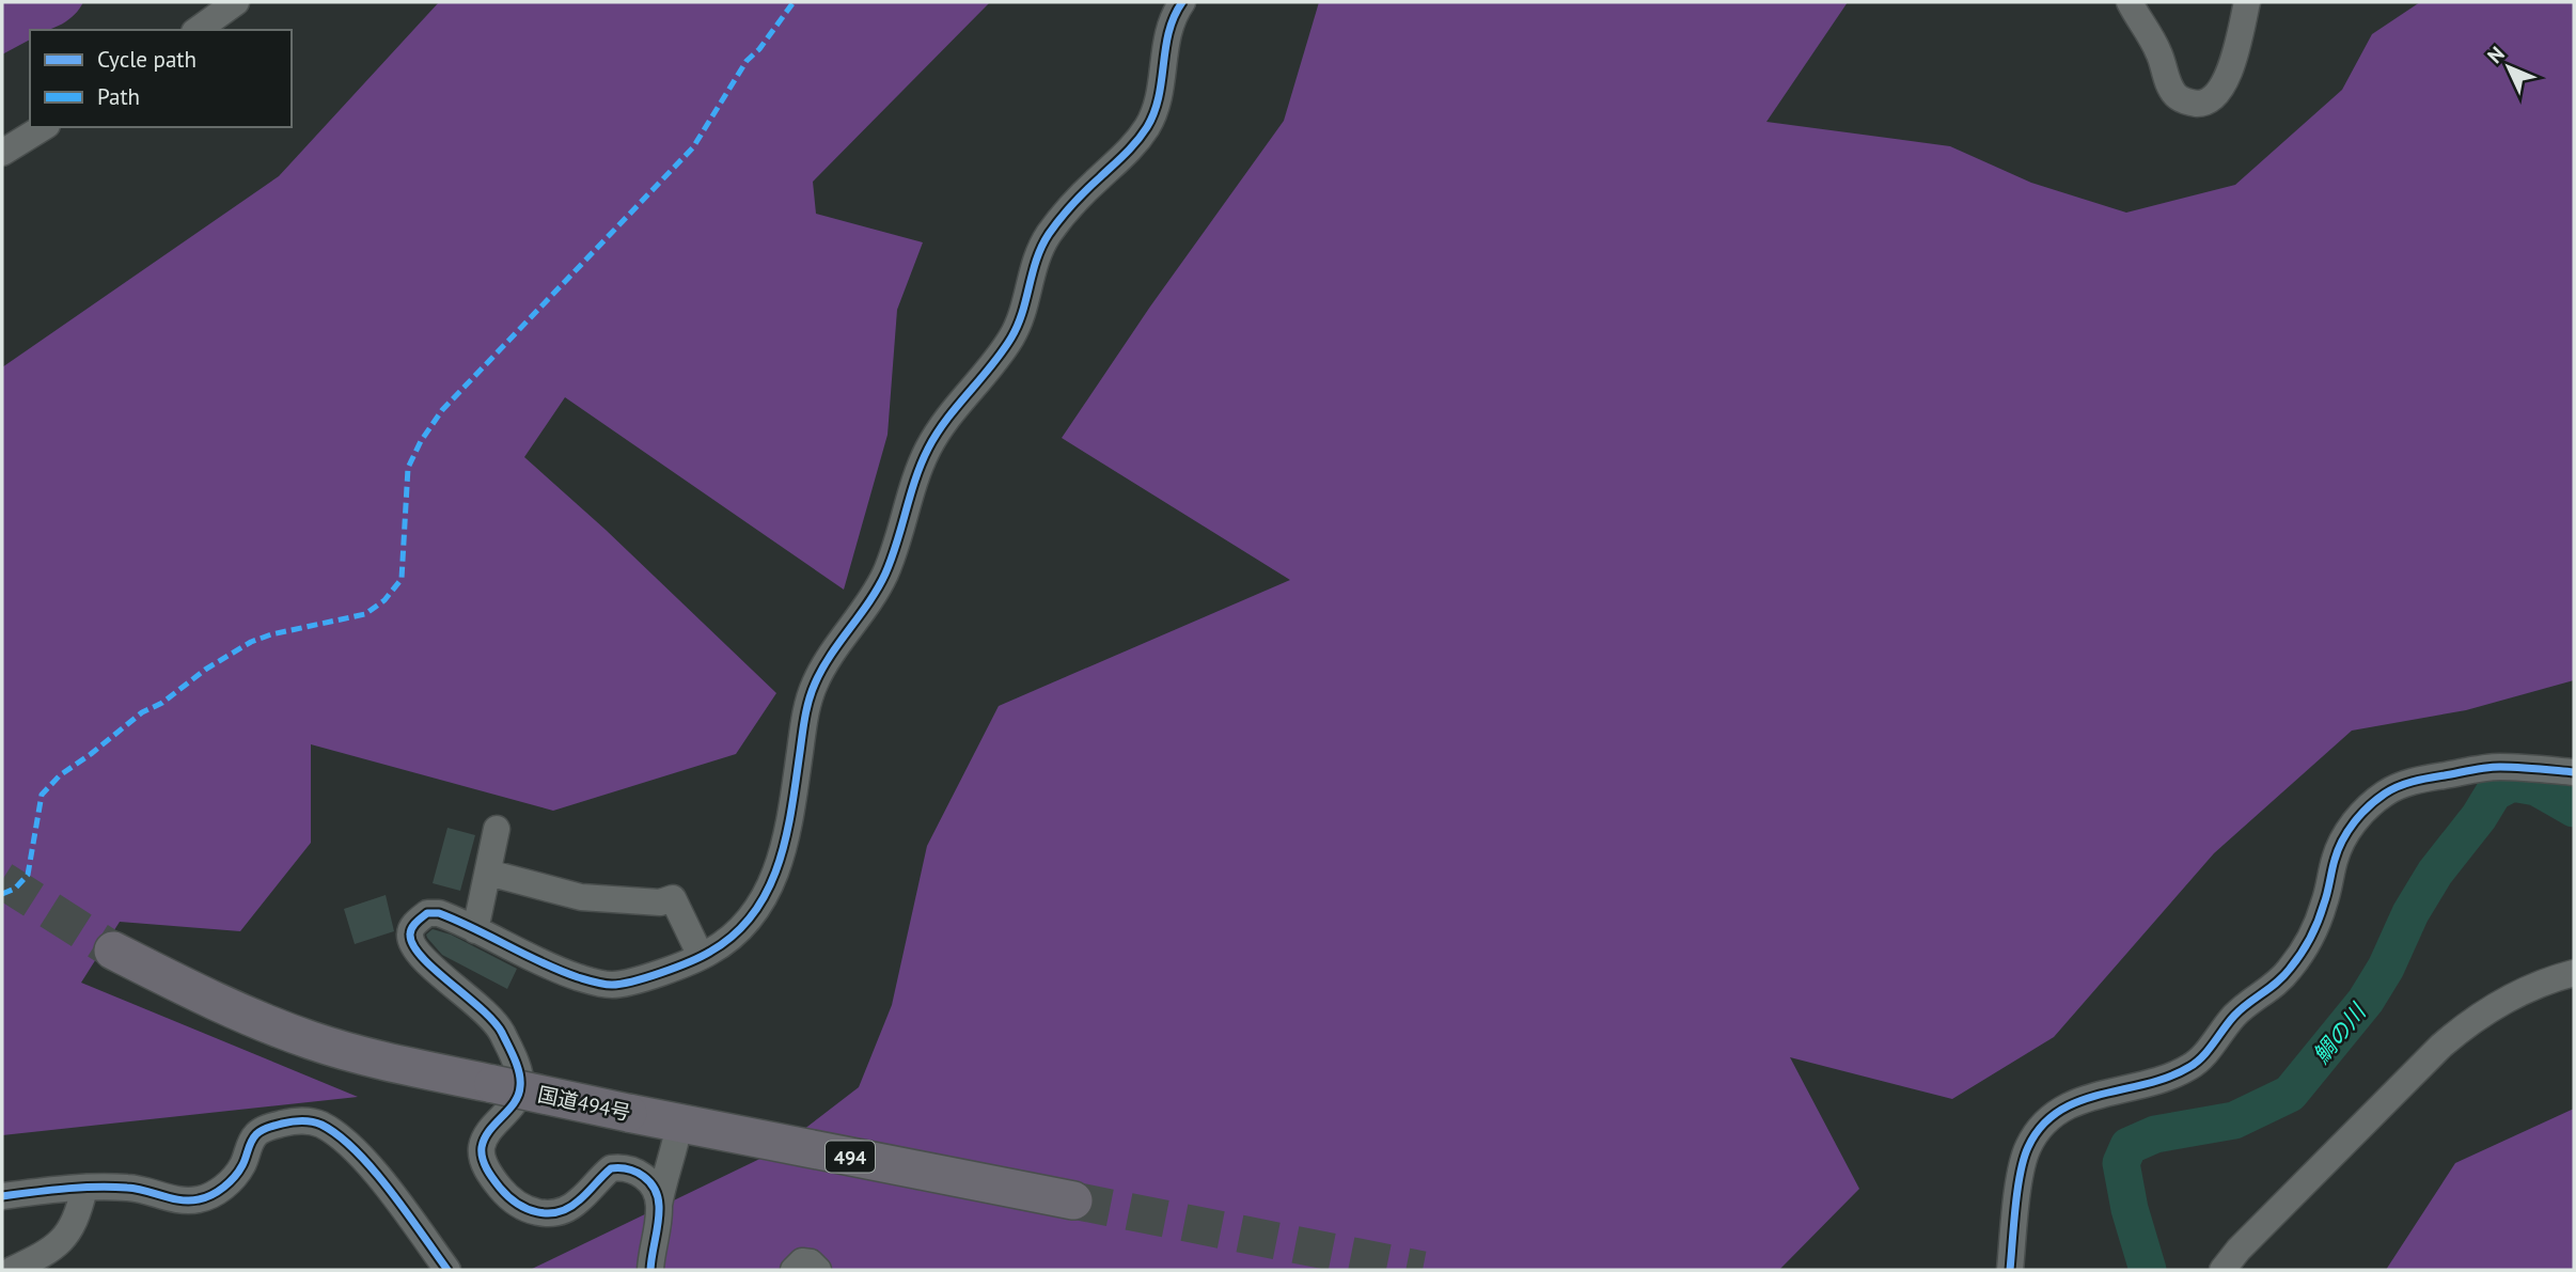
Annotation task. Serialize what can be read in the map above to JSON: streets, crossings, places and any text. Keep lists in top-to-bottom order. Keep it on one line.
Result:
{"streets":{"highway":["国道494号","494"]},"water":["鯛の川"],"legend":["Cycle path","Path"],"north":"top left"}
